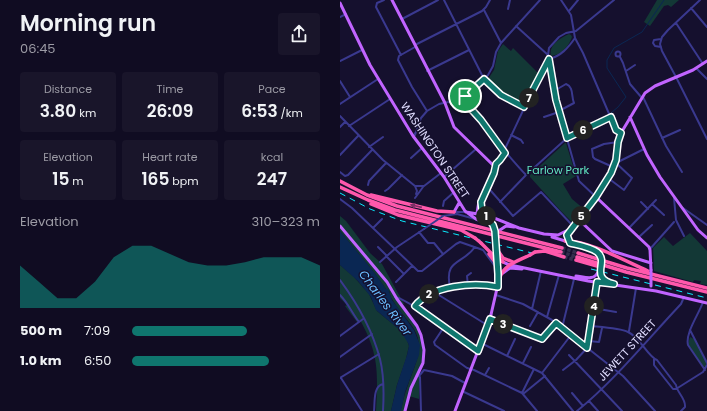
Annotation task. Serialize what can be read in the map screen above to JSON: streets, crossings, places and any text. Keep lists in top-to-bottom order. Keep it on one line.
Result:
{"streets":{"main road":["WASHINGTON STREET"],"street":["JEWETT STREET"]},"water":["Charles River"],"parks":["Farlow Park"],"page":{"heading":["Morning run","06:45"],"stats":[["Distance","3.80 km"],["Time","26:09"],["Pace","6:53 /km"],["Elevation","15 m"],["Heart rate","165 bpm"],["kcal","247"]],"pins":["7","6","1","5","2","4","3"],"chart":["Elevation","310–323 m"],"list":[{"name":"500 m","note":"7:09"},{"name":"1.0 km","note":"6:50"}]}}
